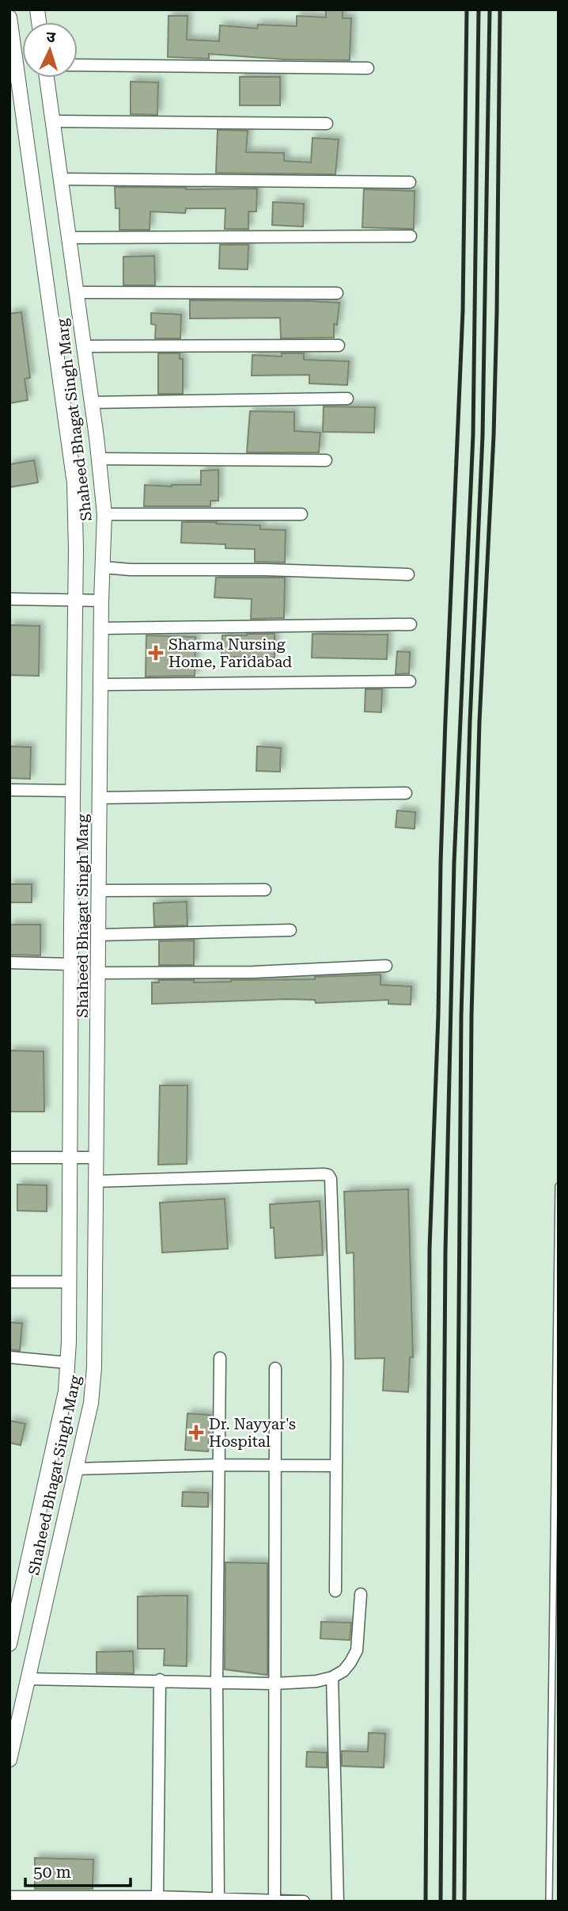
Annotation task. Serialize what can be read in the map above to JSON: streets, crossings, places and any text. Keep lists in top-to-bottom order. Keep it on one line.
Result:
{"streets":{"street":["Shaheed Bhagat Singh Marg"]},"places":{"health":["Sharma Nursing Home, Faridabad","Dr. Nayyar's Hospital"]},"scale_bar":"50 m","north":"top"}
